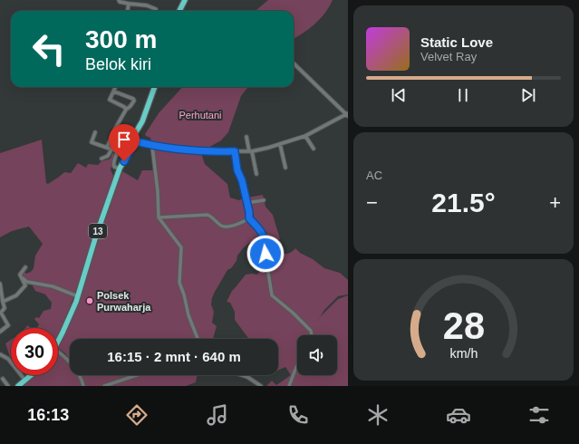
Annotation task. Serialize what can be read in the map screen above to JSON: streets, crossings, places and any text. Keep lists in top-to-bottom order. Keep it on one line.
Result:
{"streets":{"highway":["13"]},"parks":["Perhutani"],"places":["Polsek Purwaharja"],"page":{"turn":["300 m","Belok kiri"],"song":["Static Love","Velvet Ray"],"tile":"AC","heat":["−","21.5°","+"],"limit":"30","trip":"16:15 · 2 mnt · 640 m","tabs":"16:13","gauge":["28","km/h"]}}
